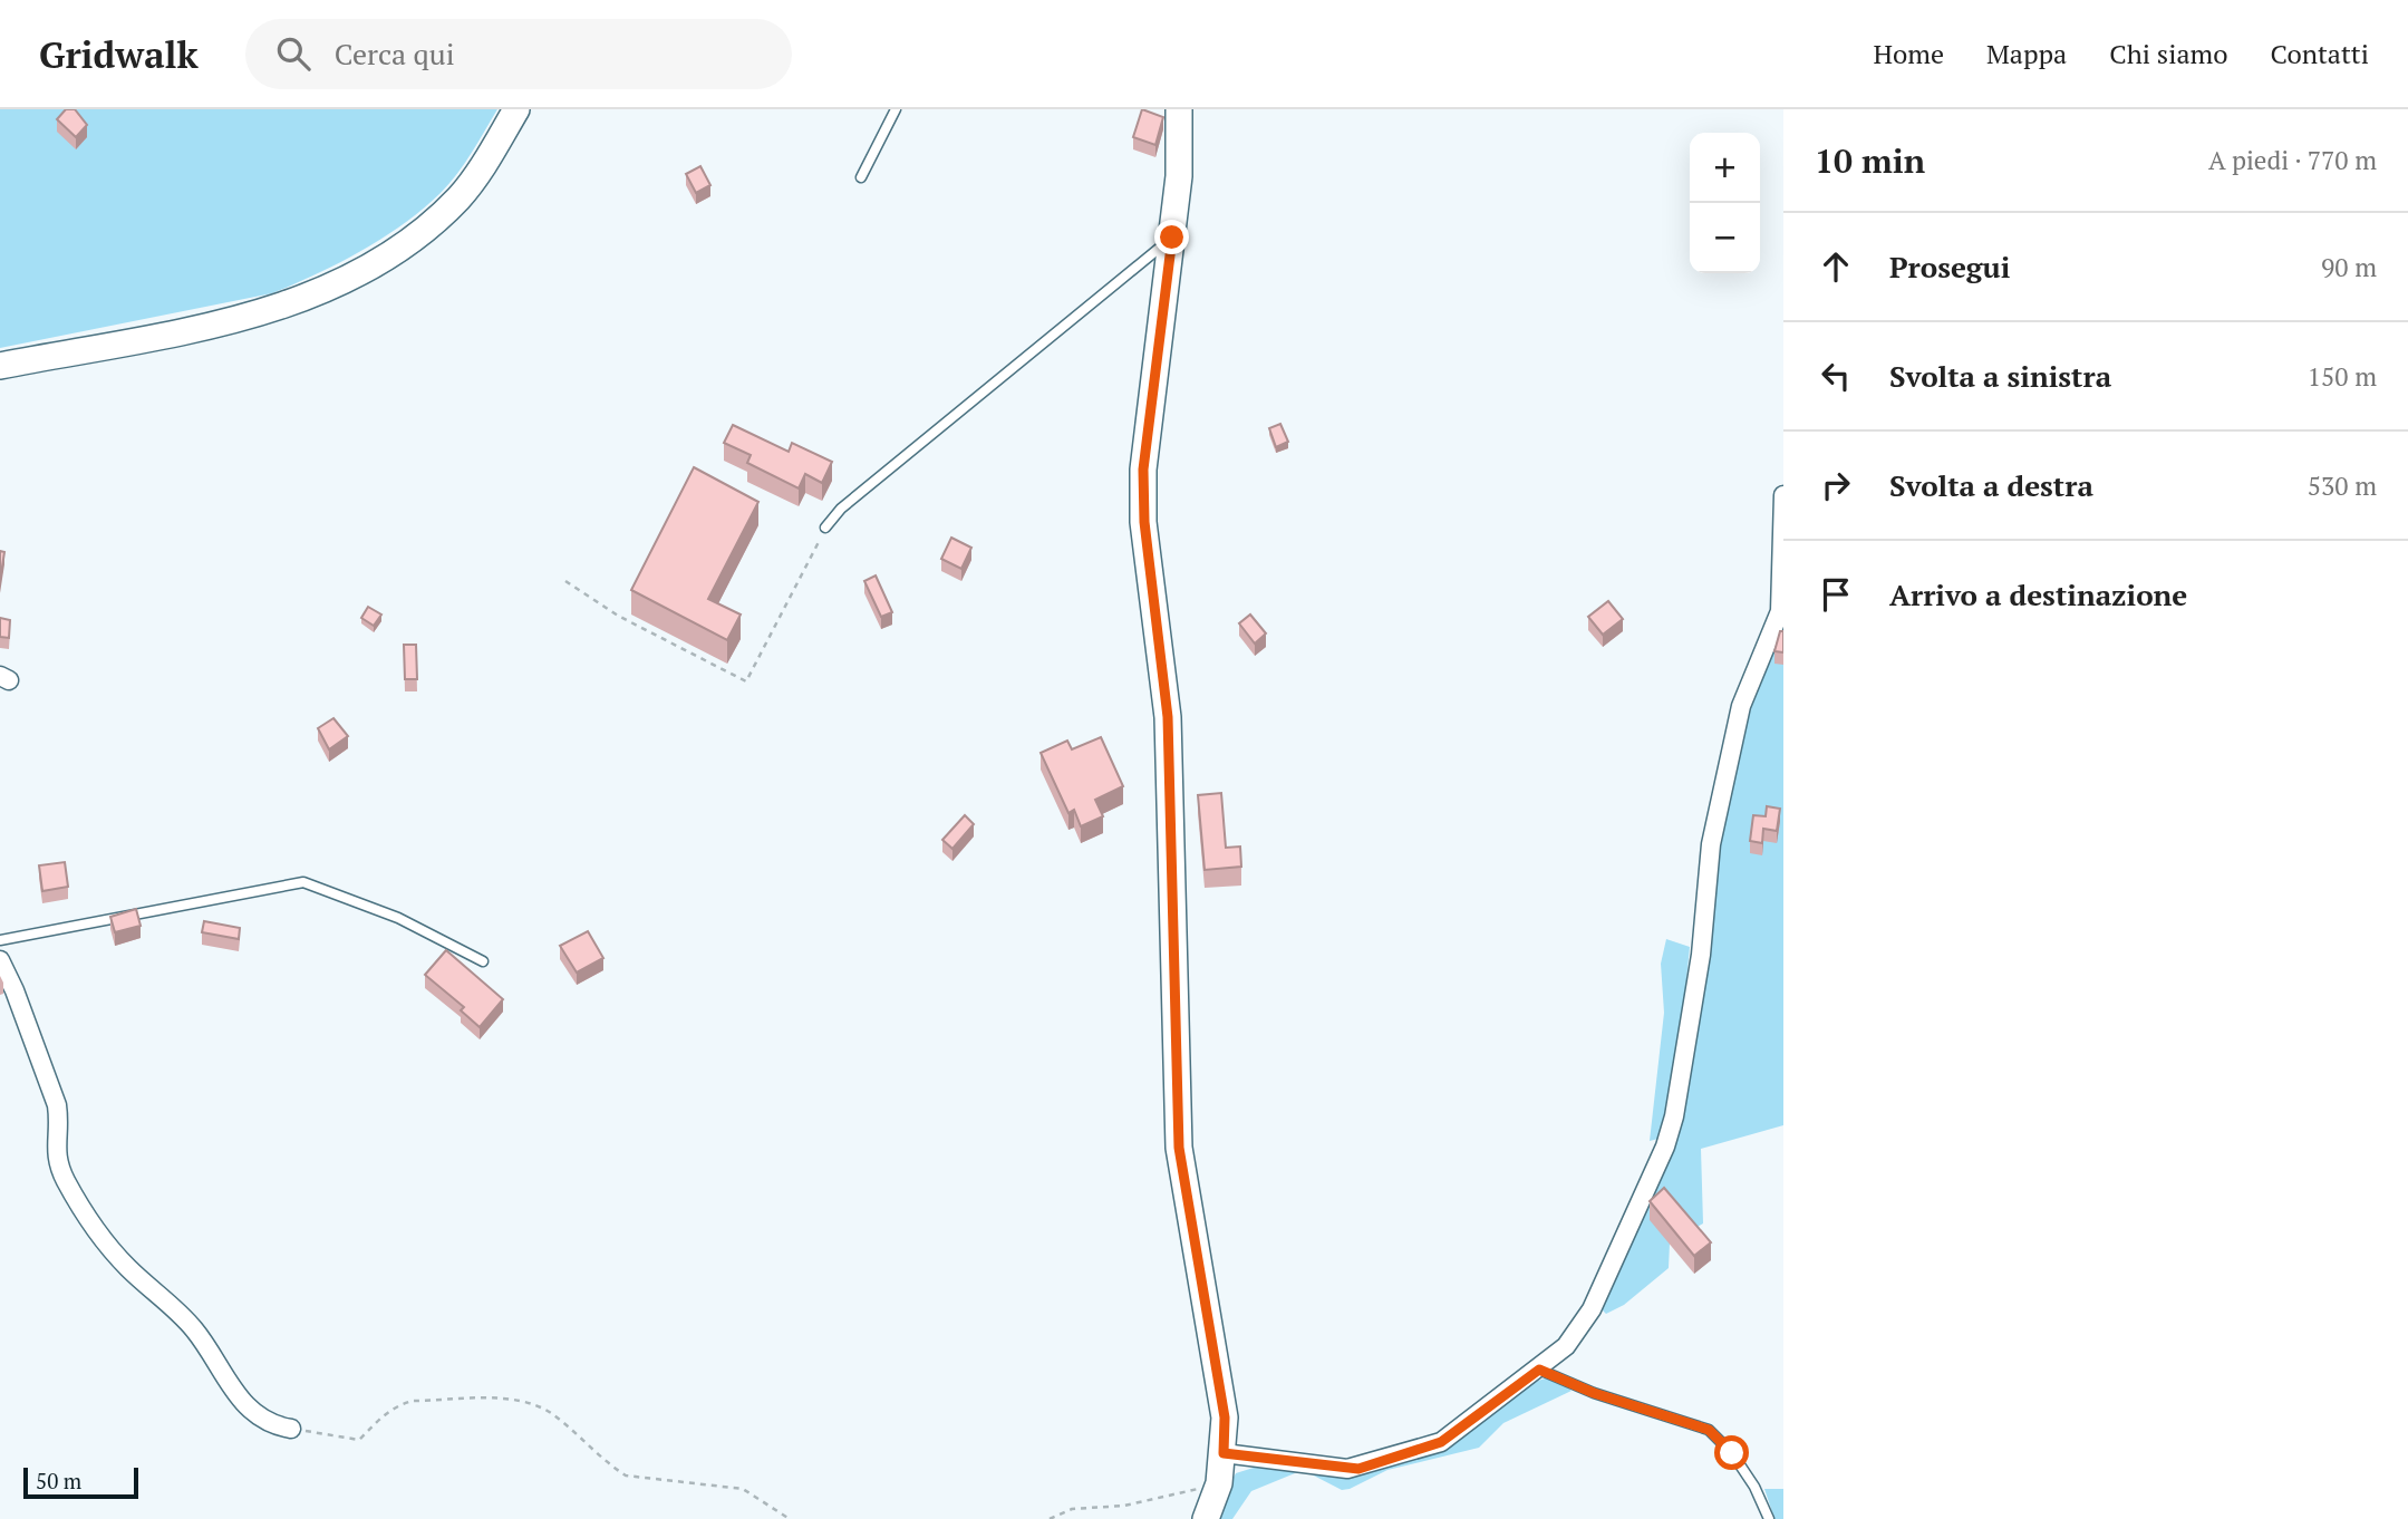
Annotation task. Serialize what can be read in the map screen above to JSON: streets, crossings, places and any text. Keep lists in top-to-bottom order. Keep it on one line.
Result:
{"scale_bar":"50 m","page":{"header":"Gridwalk","search":"Cerca qui","nav":["Home","Mappa","Chi siamo","Contatti"],"heading":["10 min","A piedi · 770 m"],"map_buttons":["+","−"],"list":[["Prosegui","90 m"],["Svolta a sinistra","150 m"],["Svolta a destra","530 m"],"Arrivo a destinazione"],"scale":"50 m"}}
